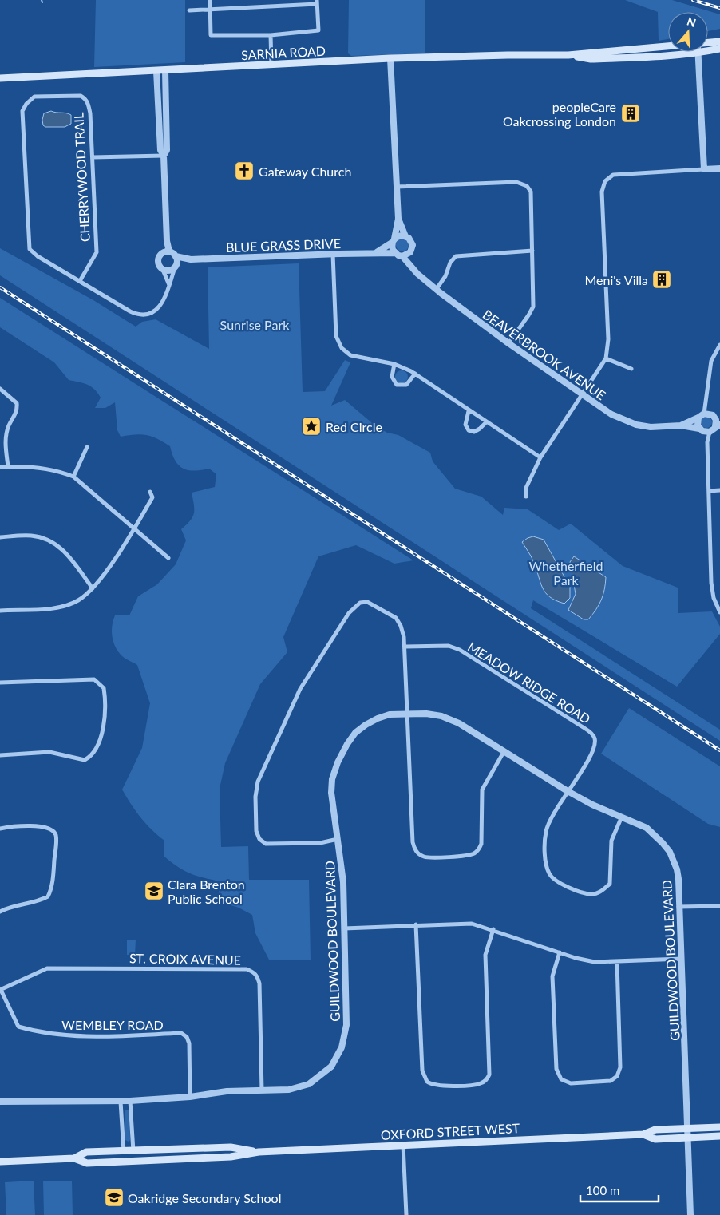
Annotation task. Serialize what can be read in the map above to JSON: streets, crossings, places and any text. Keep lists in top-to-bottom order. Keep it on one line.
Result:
{"streets":{"main road":["SARNIA ROAD","OXFORD STREET WEST"],"street":["CHERRYWOOD TRAIL","BLUE GRASS DRIVE","BEAVERBROOK AVENUE","MEADOW RIDGE ROAD","GUILDWOOD BOULEVARD","ST. CROIX AVENUE","WEMBLEY ROAD"]},"crossings":[["CHERRYWOOD TRAIL","BLUE GRASS DRIVE"],["BLUE GRASS DRIVE","BEAVERBROOK AVENUE"],["MEADOW RIDGE ROAD","GUILDWOOD BOULEVARD"],["GUILDWOOD BOULEVARD","ST. CROIX AVENUE"],["GUILDWOOD BOULEVARD","WEMBLEY ROAD"],["GUILDWOOD BOULEVARD","OXFORD STREET WEST"],["ST. CROIX AVENUE","WEMBLEY ROAD"]],"parks":["Sunrise Park","Whetherfield Park"],"places":{"building":["peopleCare Oakcrossing London","Meni's Villa"],"church":["Gateway Church"],"place":["Red Circle"],"school or university":["Clara Brenton Public School","Oakridge Secondary School"]},"scale_bar":"100 m","north":"top"}
